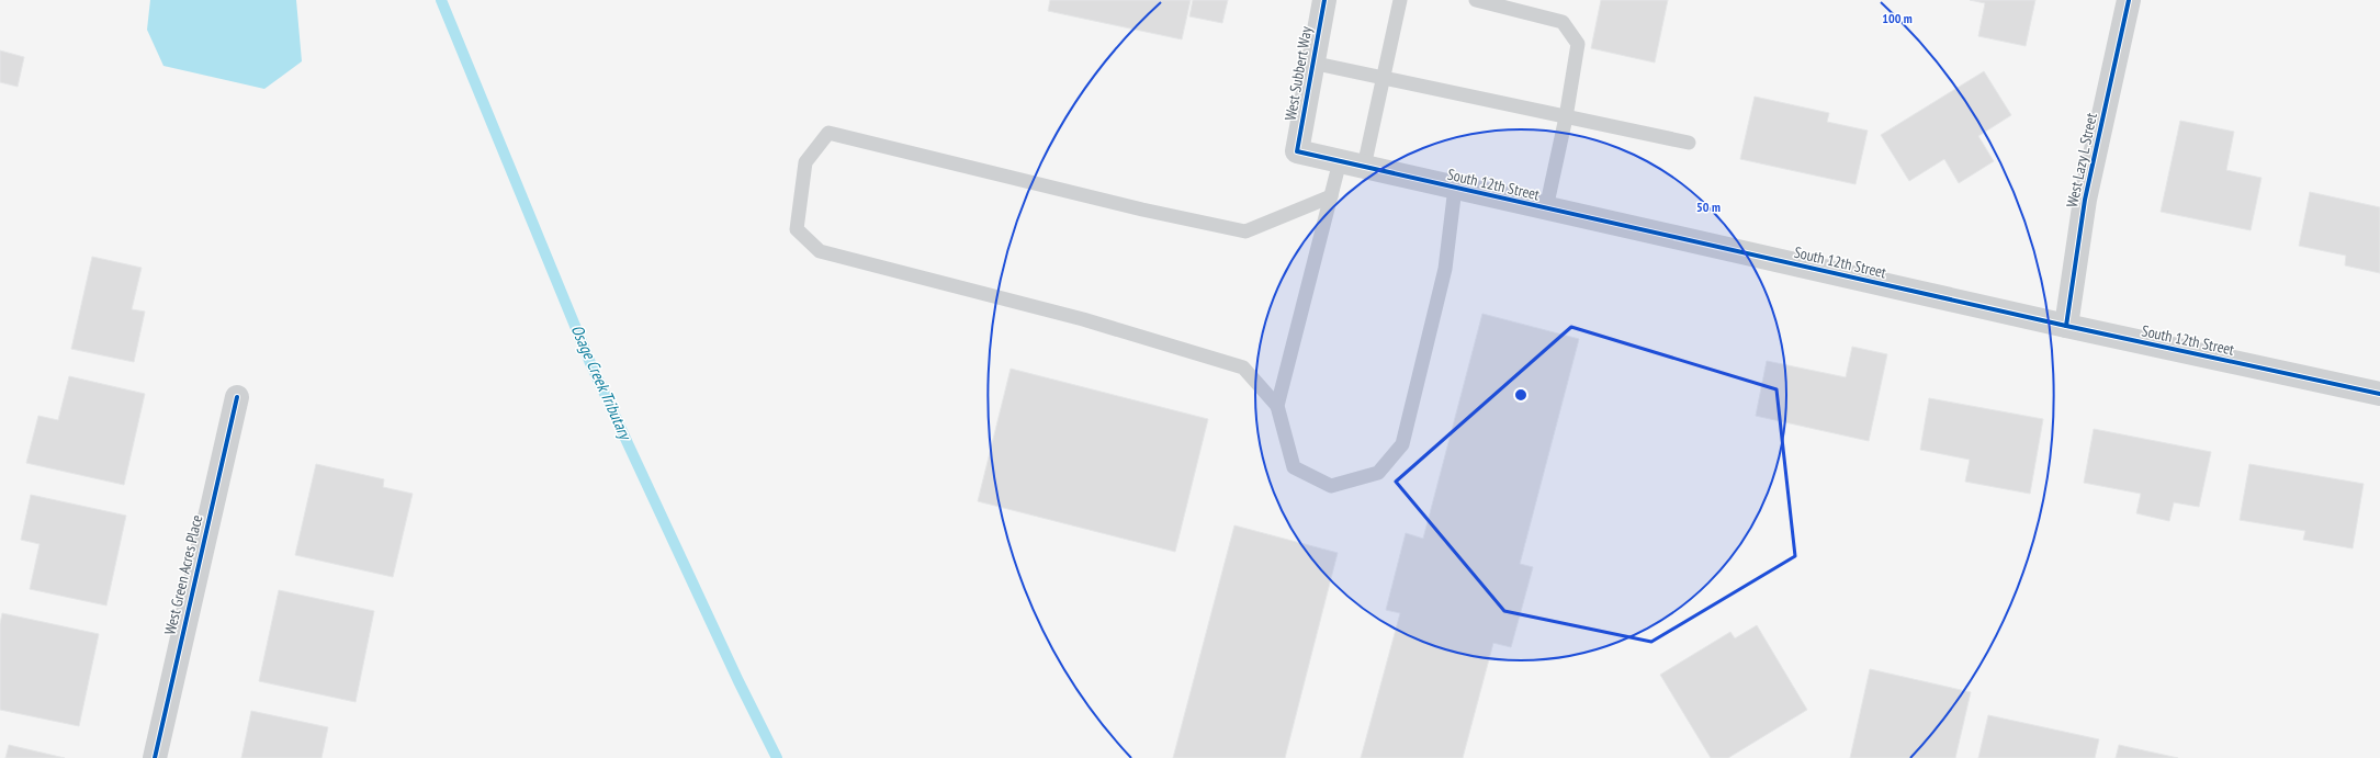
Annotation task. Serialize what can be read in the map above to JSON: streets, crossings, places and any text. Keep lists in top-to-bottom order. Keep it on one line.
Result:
{"streets":{"street":["West Subbert Way","West Lazy L Street","South 12th Street","West Green Acres Place"]},"crossings":[["West Subbert Way","South 12th Street"],["West Lazy L Street","South 12th Street"]],"water":["Osage Creek Tributary"],"rings":["100 m","50 m"]}
